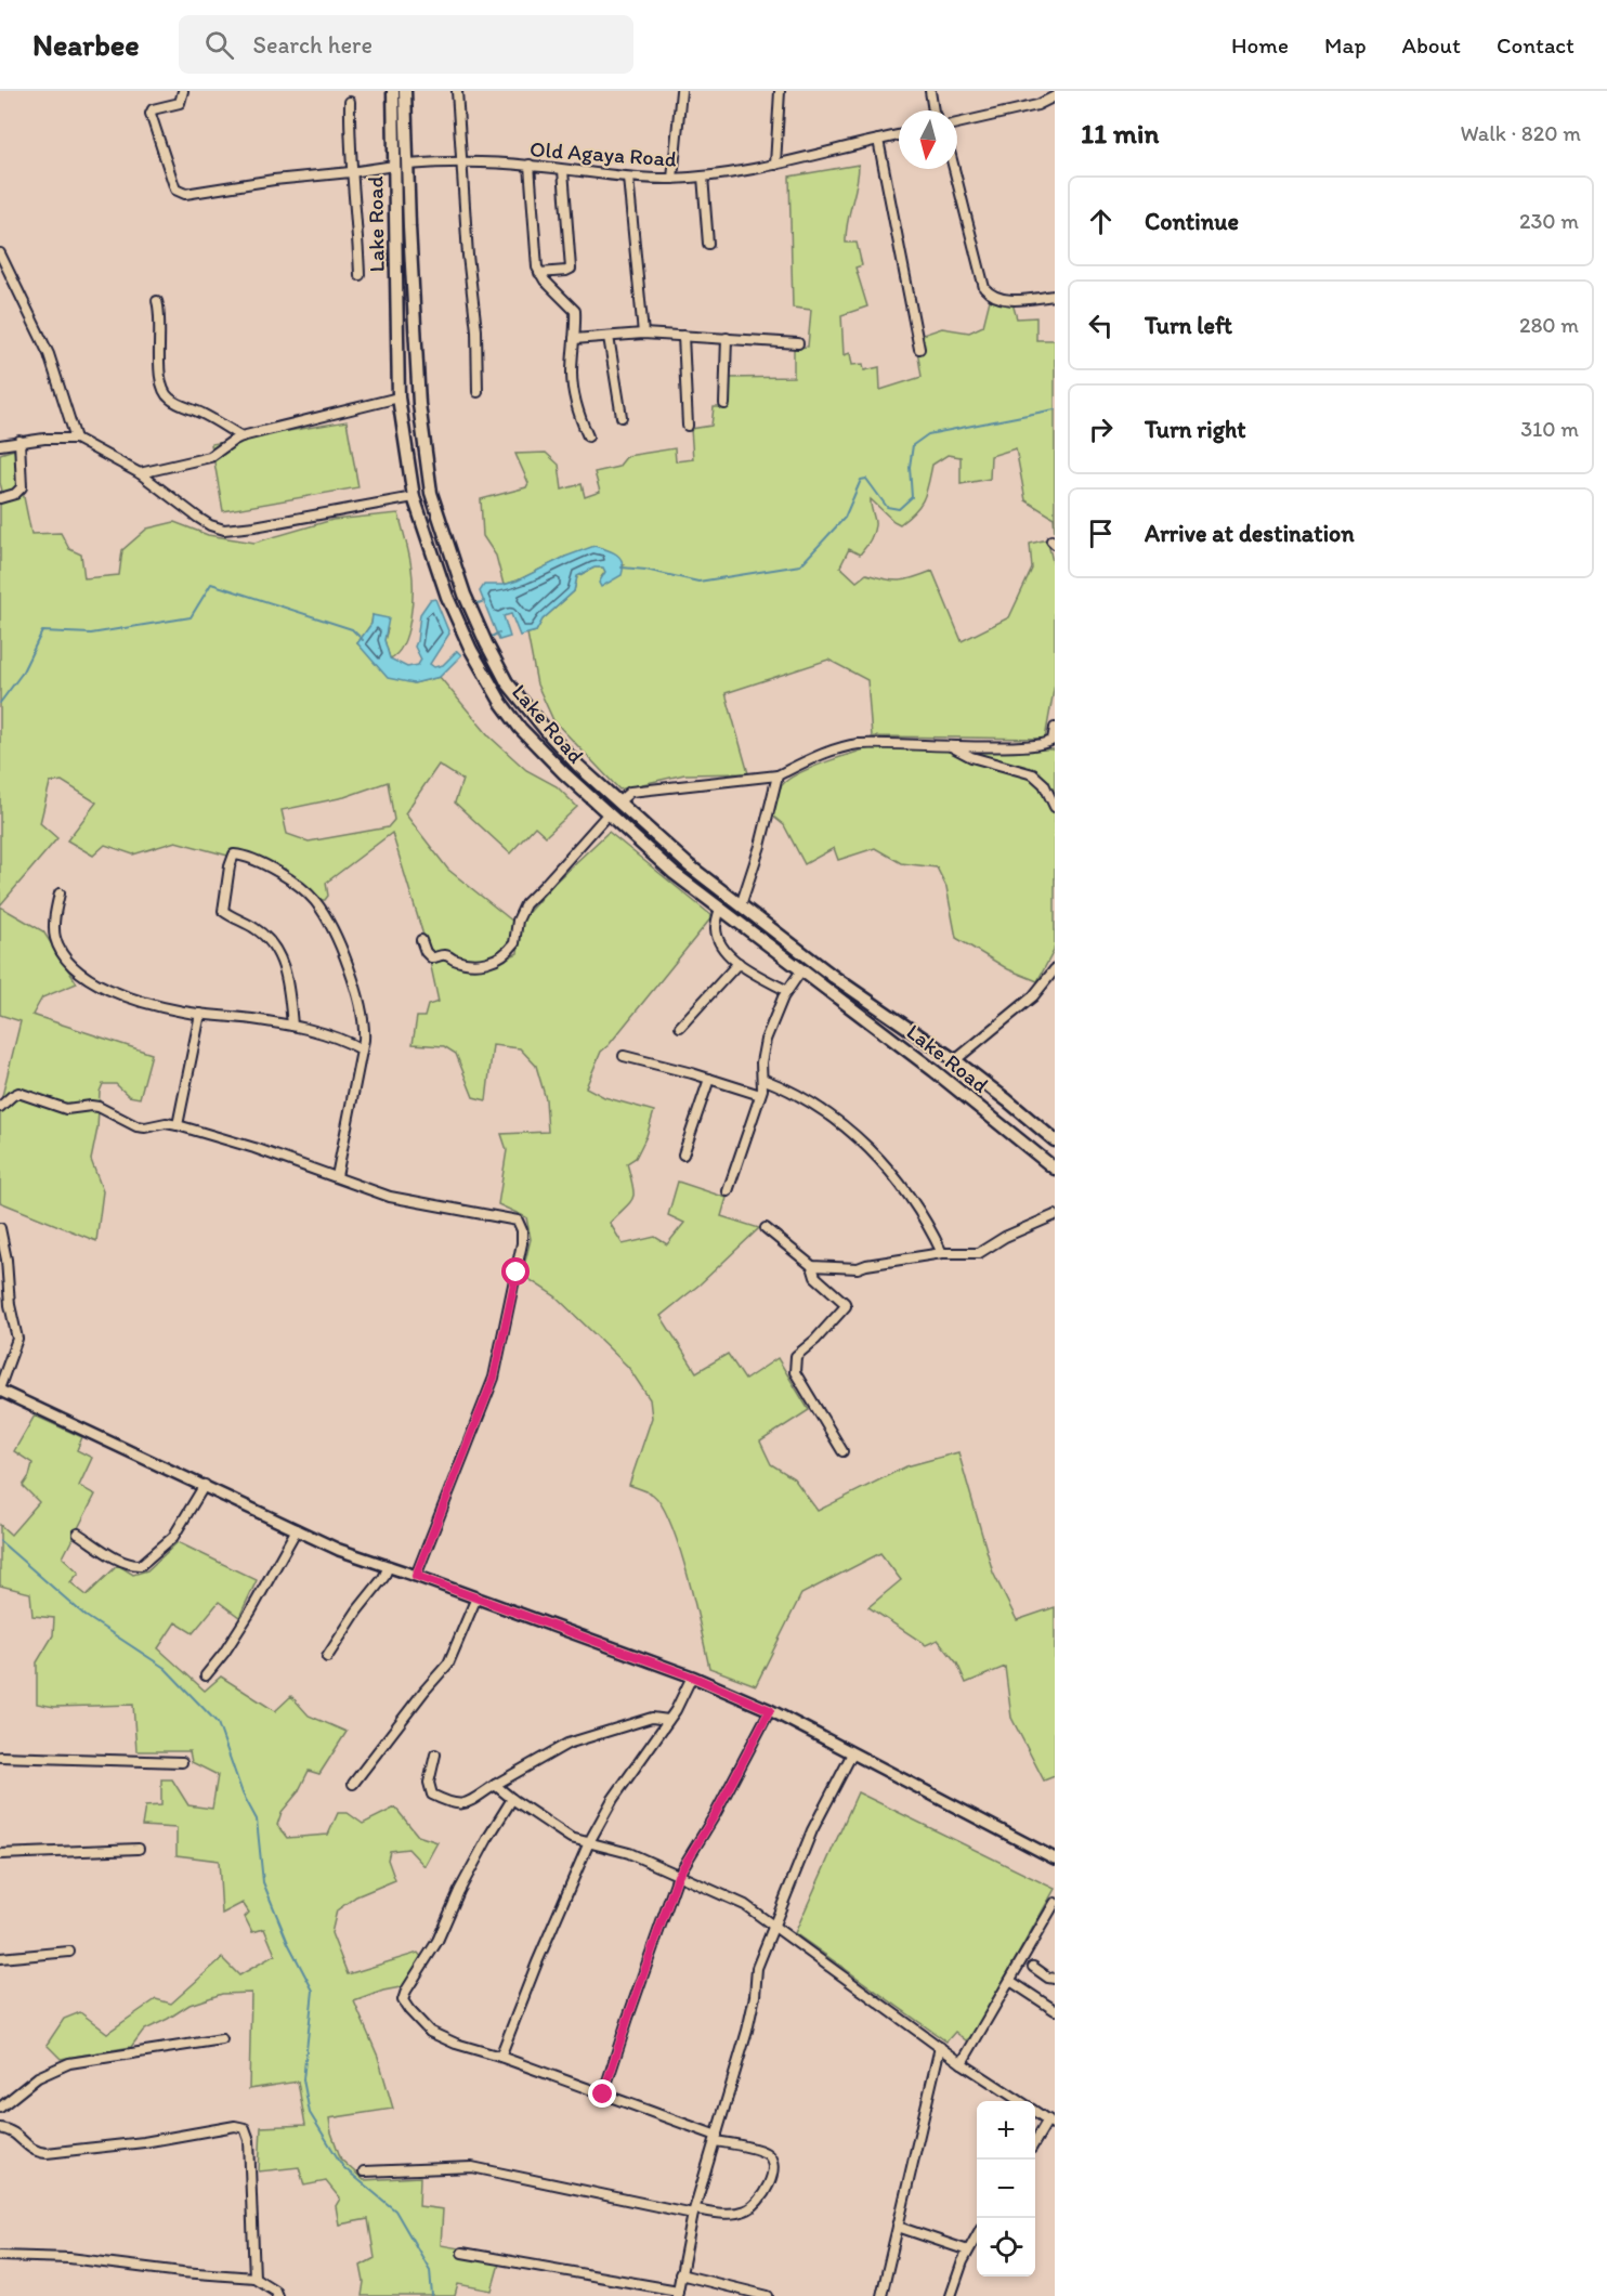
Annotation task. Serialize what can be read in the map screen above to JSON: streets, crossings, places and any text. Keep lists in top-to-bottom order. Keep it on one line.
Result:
{"streets":{"main road":["Lake Road"],"street":["Old Agaya Road"]},"crossings":[["Old Agaya Road","Lake Road"]],"north":"bottom","page":{"header":"Nearbee","search":"Search here","nav":["Home","Map","About","Contact"],"heading":["11 min","Walk · 820 m"],"list":[["Continue","230 m"],["Turn left","280 m"],["Turn right","310 m"],"Arrive at destination"],"map_buttons":["+","−"]}}
